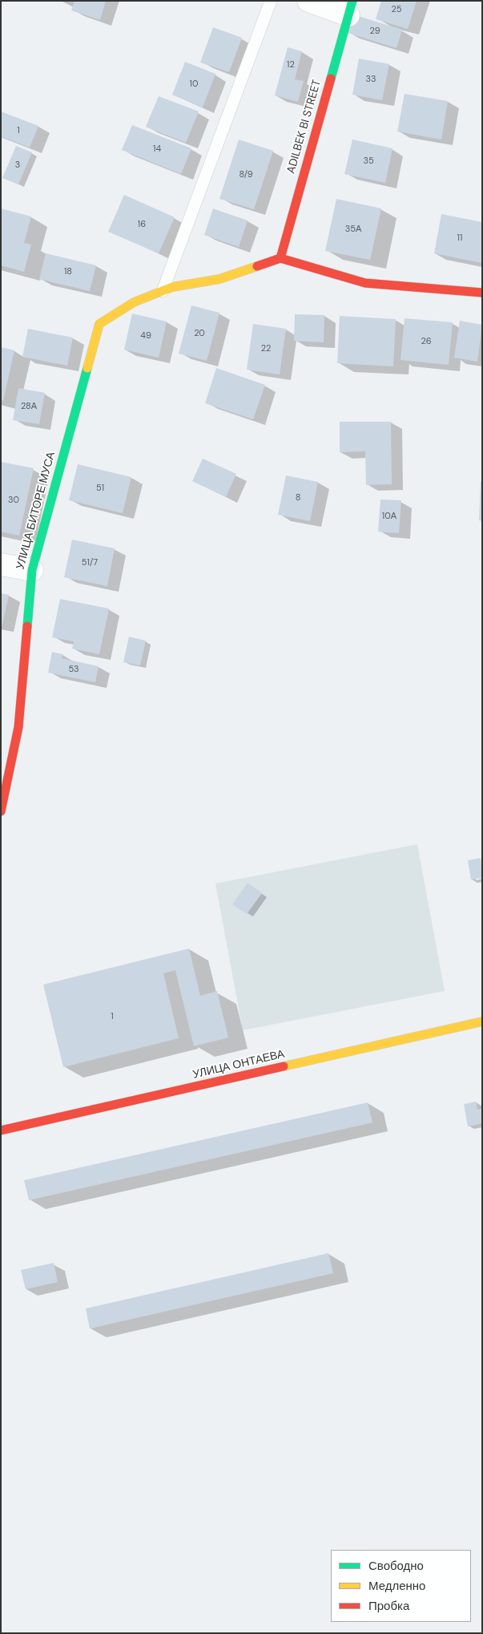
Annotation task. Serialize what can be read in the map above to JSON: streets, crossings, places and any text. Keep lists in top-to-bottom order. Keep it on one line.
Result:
{"streets":{"street":["ADILBEK BI STREET","УЛИЦА БИТОРЕ МУСА","УЛИЦА ОНТАЕВА"]},"crossings":[["ADILBEK BI STREET","УЛИЦА БИТОРЕ МУСА"]],"house_numbers":["25","29","12","33","10","1","14","35","3","8/9","16","35А","11","18","20","49","26","22","28А","51","8","30","10А","51/7","53","1"],"legend":["Свободно","Медленно","Пробка"]}
